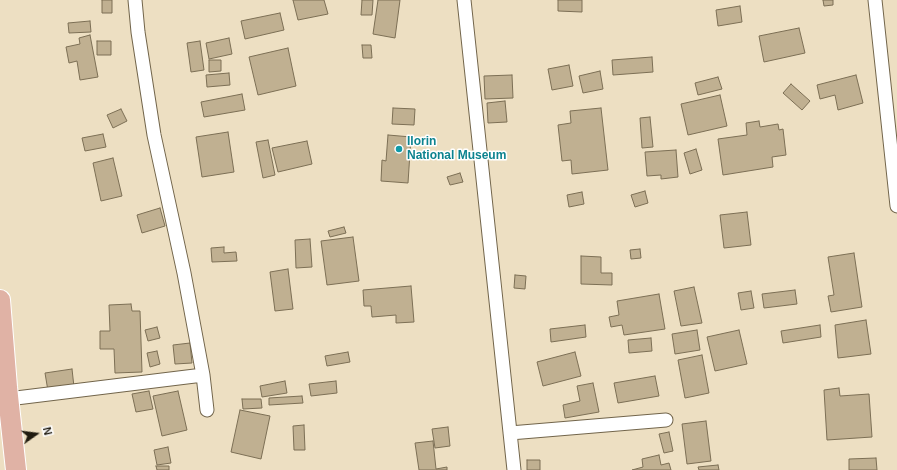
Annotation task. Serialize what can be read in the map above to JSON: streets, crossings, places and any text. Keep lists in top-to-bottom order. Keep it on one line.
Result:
{"places":["Ilorin National Museum"],"north":"right"}
